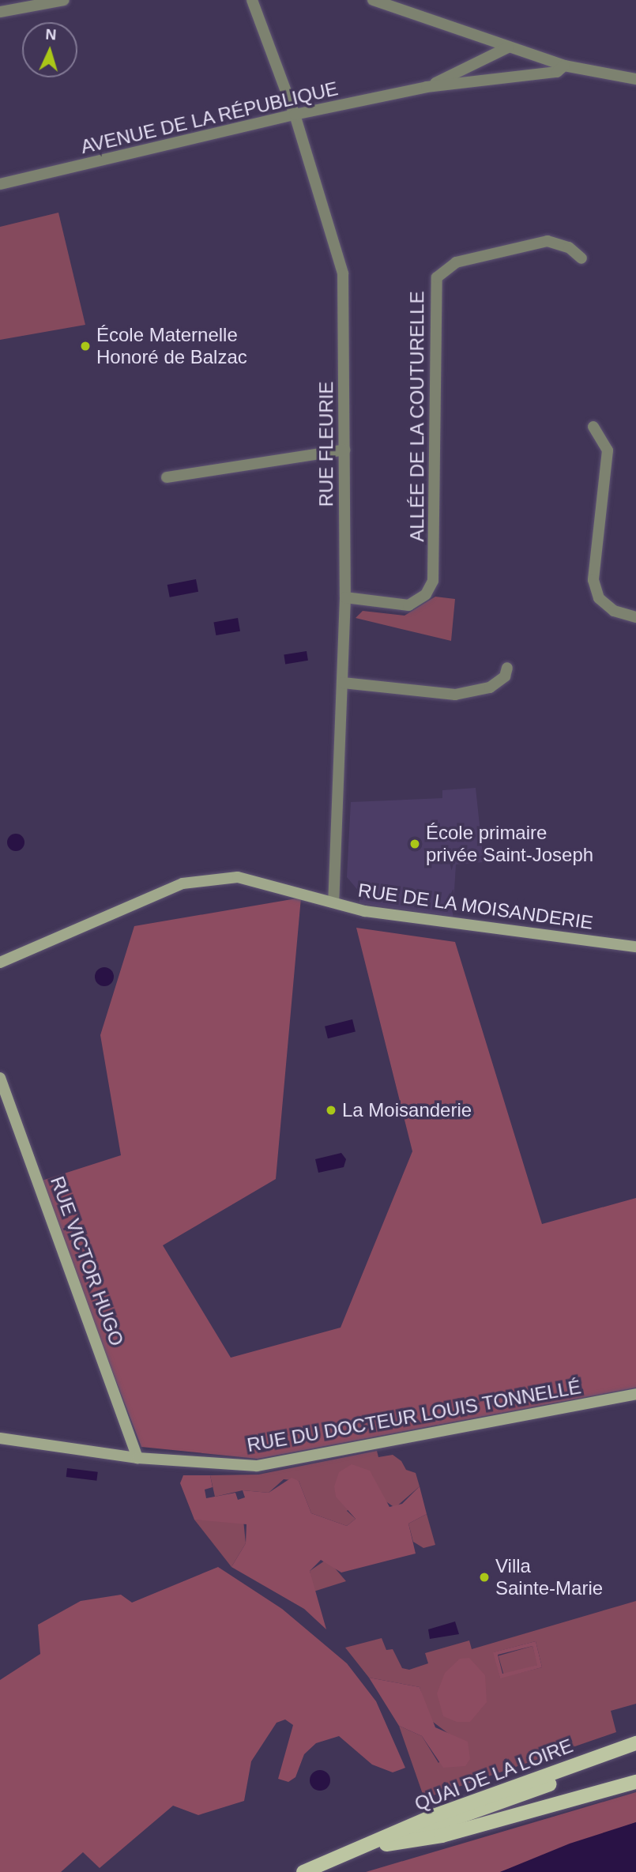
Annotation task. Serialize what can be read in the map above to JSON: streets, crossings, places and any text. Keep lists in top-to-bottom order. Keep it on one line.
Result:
{"streets":{"main road":["QUAI DE LA LOIRE"],"street":["AVENUE DE LA RÉPUBLIQUE","ALLÉE DE LA COUTURELLE","RUE FLEURIE","RUE DE LA MOISANDERIE","RUE VICTOR HUGO","RUE DU DOCTEUR LOUIS TONNELLÉ"]},"crossings":[["AVENUE DE LA RÉPUBLIQUE","RUE FLEURIE"],["ALLÉE DE LA COUTURELLE","RUE FLEURIE"],["RUE FLEURIE","RUE DE LA MOISANDERIE"],["RUE VICTOR HUGO","RUE DU DOCTEUR LOUIS TONNELLÉ"]],"places":["École Maternelle Honoré de Balzac","École primaire privée Saint-Joseph","La Moisanderie","Villa Sainte-Marie"],"north":"top"}
